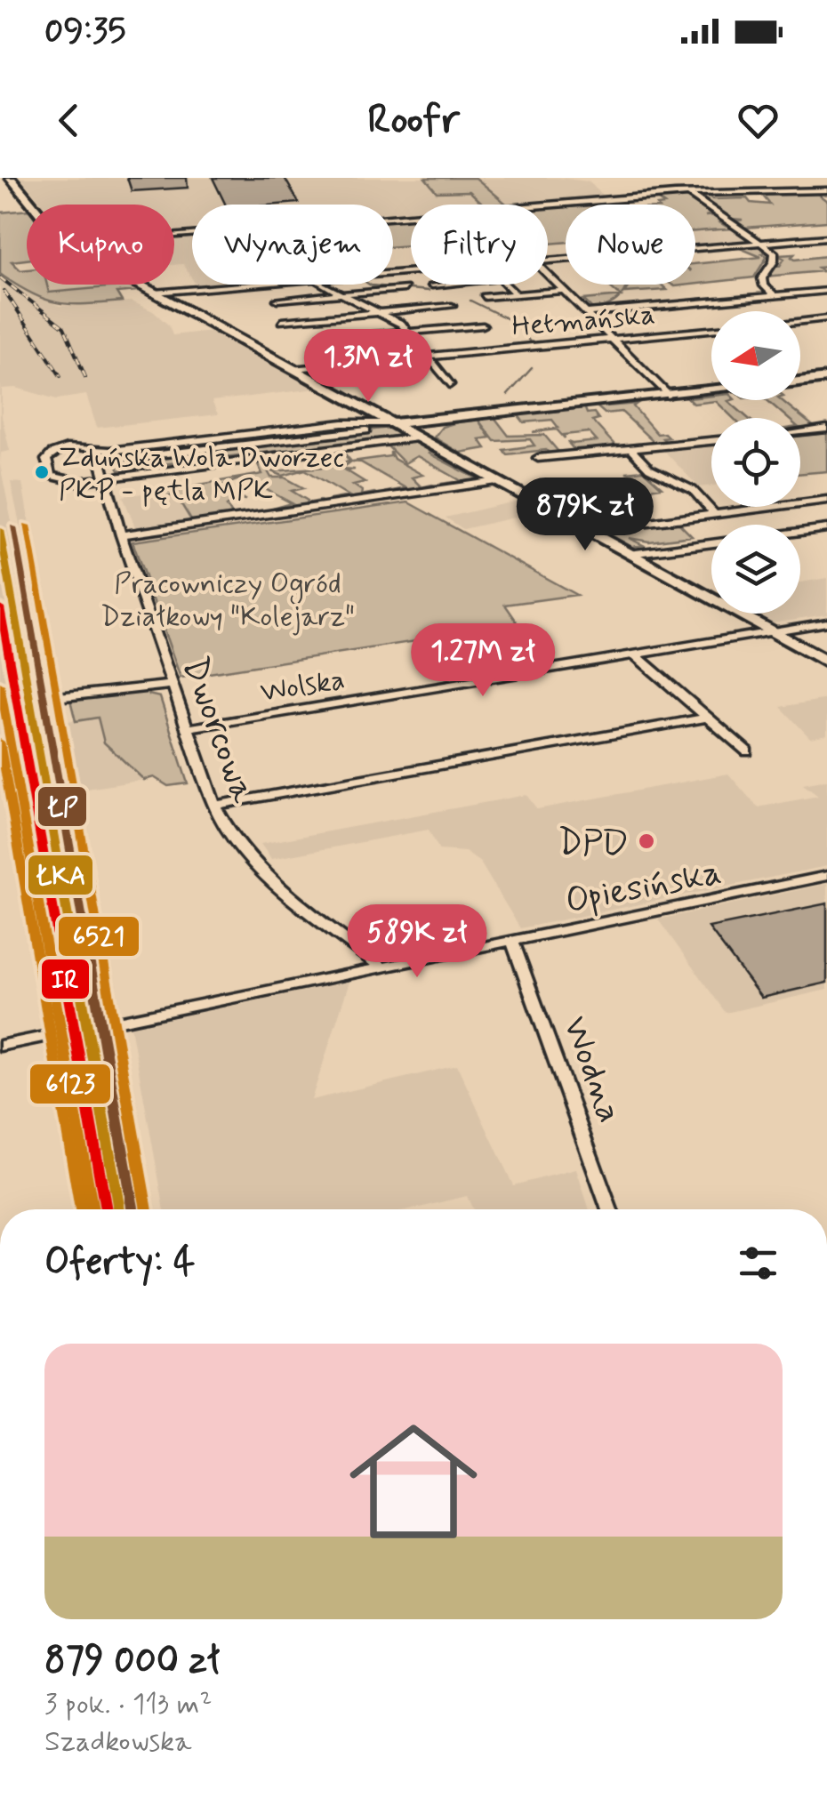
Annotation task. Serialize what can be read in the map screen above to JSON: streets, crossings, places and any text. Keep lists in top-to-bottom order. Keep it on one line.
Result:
{"streets":{"street":["Hetmańska","Wolska","Dworcowa","Opiesińska","Wodna"]},"crossings":[["Wolska","Dworcowa"],["Dworcowa","Opiesińska"],["Opiesińska","Wodna"]],"parks":["Pracowniczy Ogród Działkowy \"Kolejarz\""],"places":["Zduńska Wola Dworzec PKP - pętla MPK","DPD"],"lines":["transit line 6521","transit line ŁP","transit line ŁKA","transit line IR","transit line 6123"],"north":"left","page":{"status":"09:35","header":"Roofr","chip":["Kupno","Wynajem","Filtry","Nowe"],"price":["1.3M zł","879K zł","1.27M zł","589K zł"],"heading":"Oferty: 4","list":[{"name":"879 000 zł","note":"3 pok. · 113 m² · Szadkowska"}]}}
